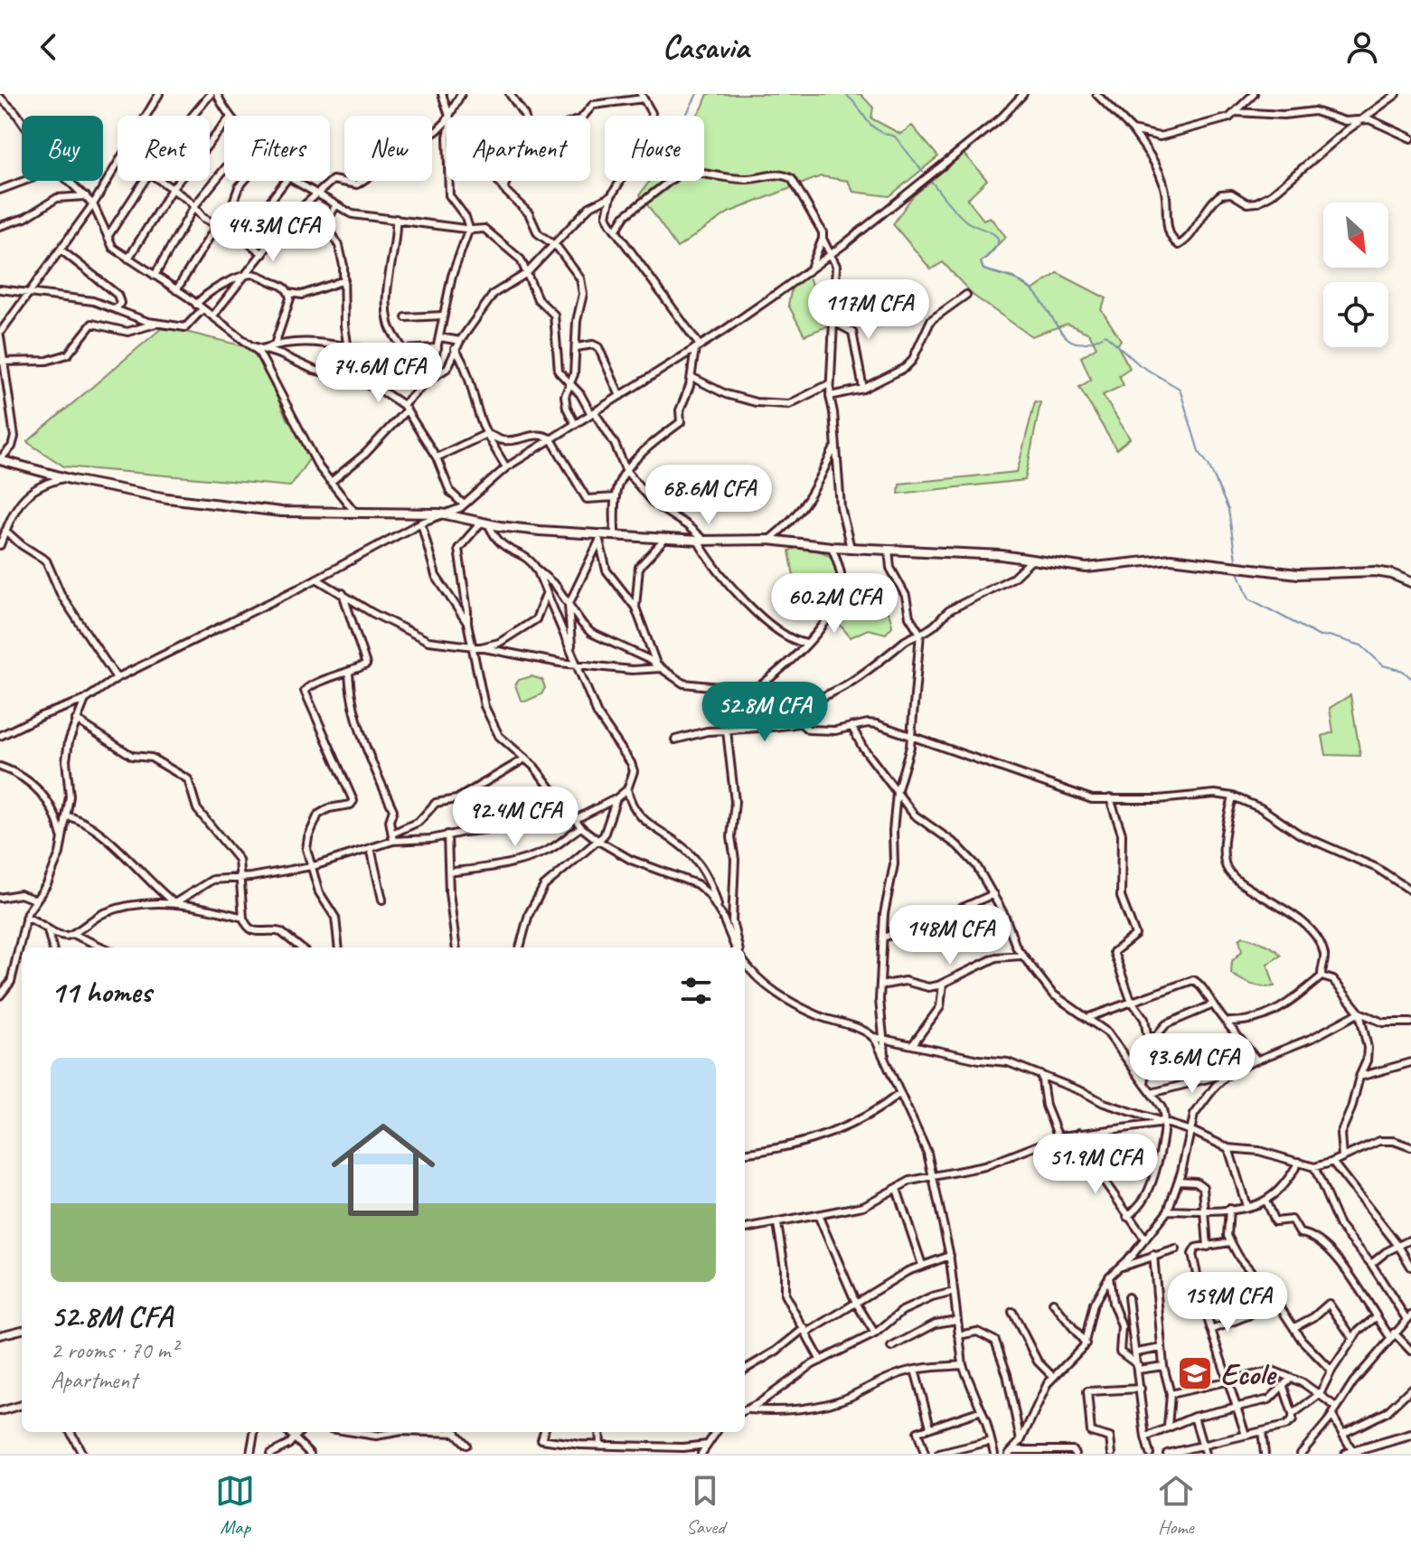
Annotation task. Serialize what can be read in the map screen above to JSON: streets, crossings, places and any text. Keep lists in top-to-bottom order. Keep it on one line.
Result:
{"places":{"school or university":["Ecole"]},"north":"bottom right","page":{"header":"Casavia","chip":["Buy","Rent","Filters","New","Apartment","House"],"price":["44.3M CFA","117M CFA","74.6M CFA","68.6M CFA","60.2M CFA","52.8M CFA","92.4M CFA","148M CFA","93.6M CFA","51.9M CFA","159M CFA"],"heading":"11 homes","list":[{"name":"52.8M CFA","note":"2 rooms · 70 m² · Apartment"}],"tabs":["Map","Saved","Home"]}}
